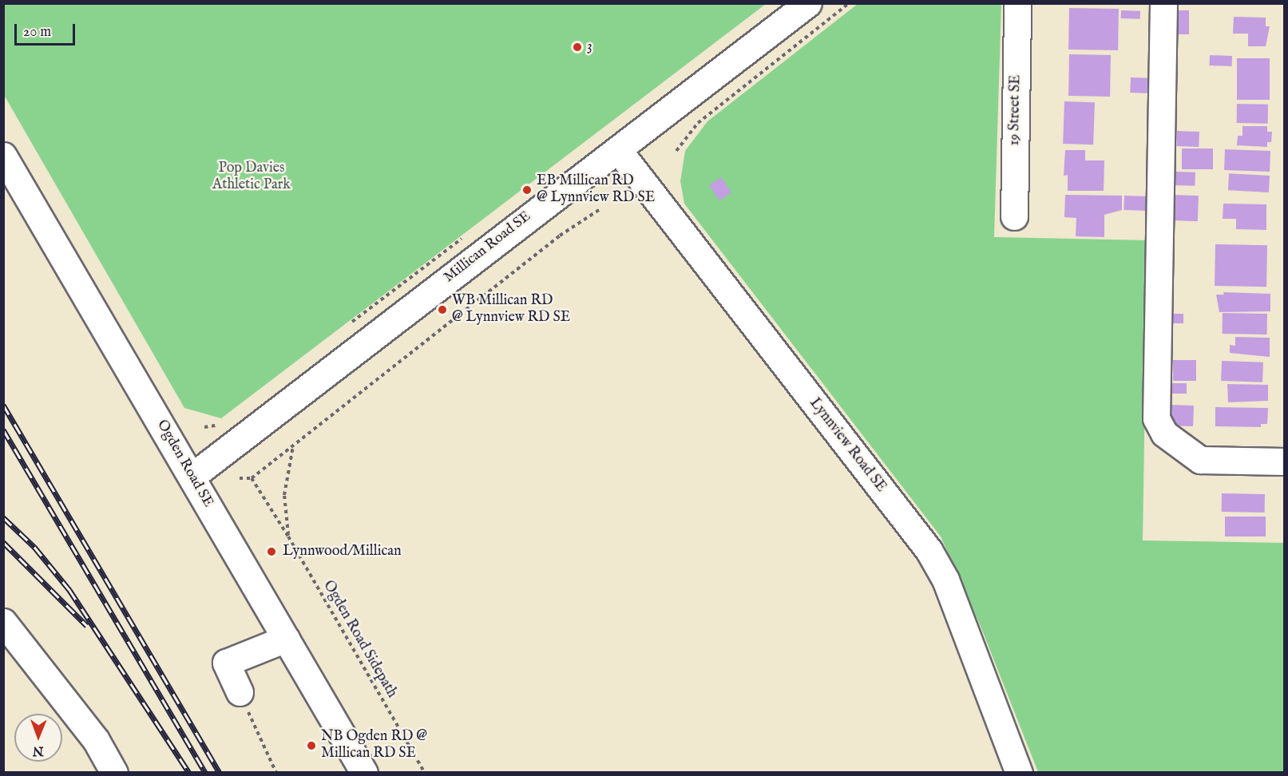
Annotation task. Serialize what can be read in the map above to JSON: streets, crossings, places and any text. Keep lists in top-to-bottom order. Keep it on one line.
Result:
{"streets":{"street":["19 Street SE","Millican Road SE","Lynnview Road SE","Ogden Road SE"],"path":["Ogden Road Sidepath"]},"crossings":[["Millican Road SE","Lynnview Road SE"],["Millican Road SE","Ogden Road SE"]],"parks":["Pop Davies Athletic Park"],"places":["3","EB Millican RD @ Lynnview RD SE","WB Millican RD @ Lynnview RD SE","Lynnwood/Millican","NB Ogden RD @ Millican RD SE"],"scale_bar":"20 m","north":"bottom"}
